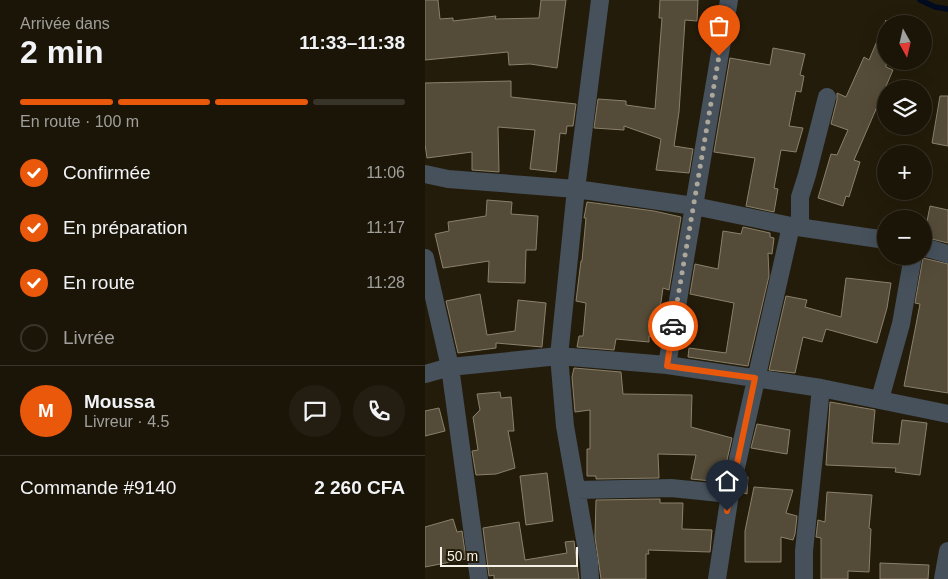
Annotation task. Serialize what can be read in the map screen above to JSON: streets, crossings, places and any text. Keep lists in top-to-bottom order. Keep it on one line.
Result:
{"scale_bar":"50 m","north":"bottom","page":{"heading":["2 min","Arrivée dans","11:33–11:38"],"panel":["Moussa","Livreur · 4.5","Commande #9140","2 260 CFA"],"map_buttons":["+","−"],"bar":"En route · 100 m","list":[["Confirmée","11:06"],["En préparation","11:17"],["En route","11:28"],"Livrée"],"round":"M","scale":"50 m"}}
